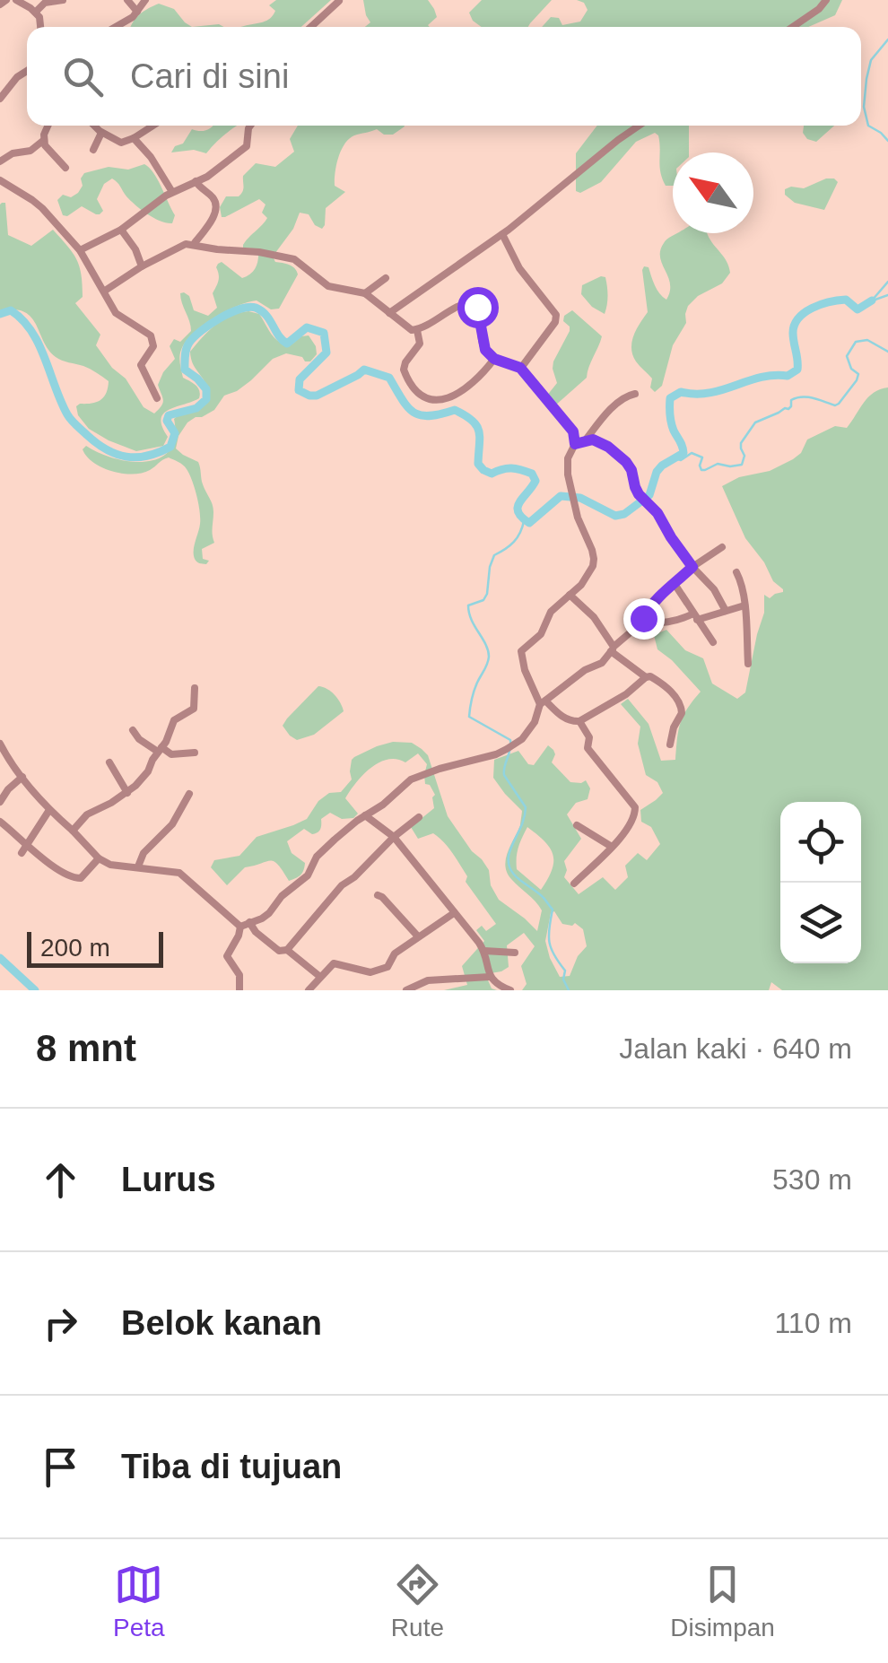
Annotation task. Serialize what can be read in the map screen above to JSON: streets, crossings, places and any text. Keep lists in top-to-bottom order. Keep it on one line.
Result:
{"scale_bar":"200 m","north":"top left","page":{"search":"Cari di sini","scale":"200 m","heading":["8 mnt","Jalan kaki · 640 m"],"list":[["Lurus","530 m"],["Belok kanan","110 m"],"Tiba di tujuan"],"nav":["Peta","Rute","Disimpan"]}}
